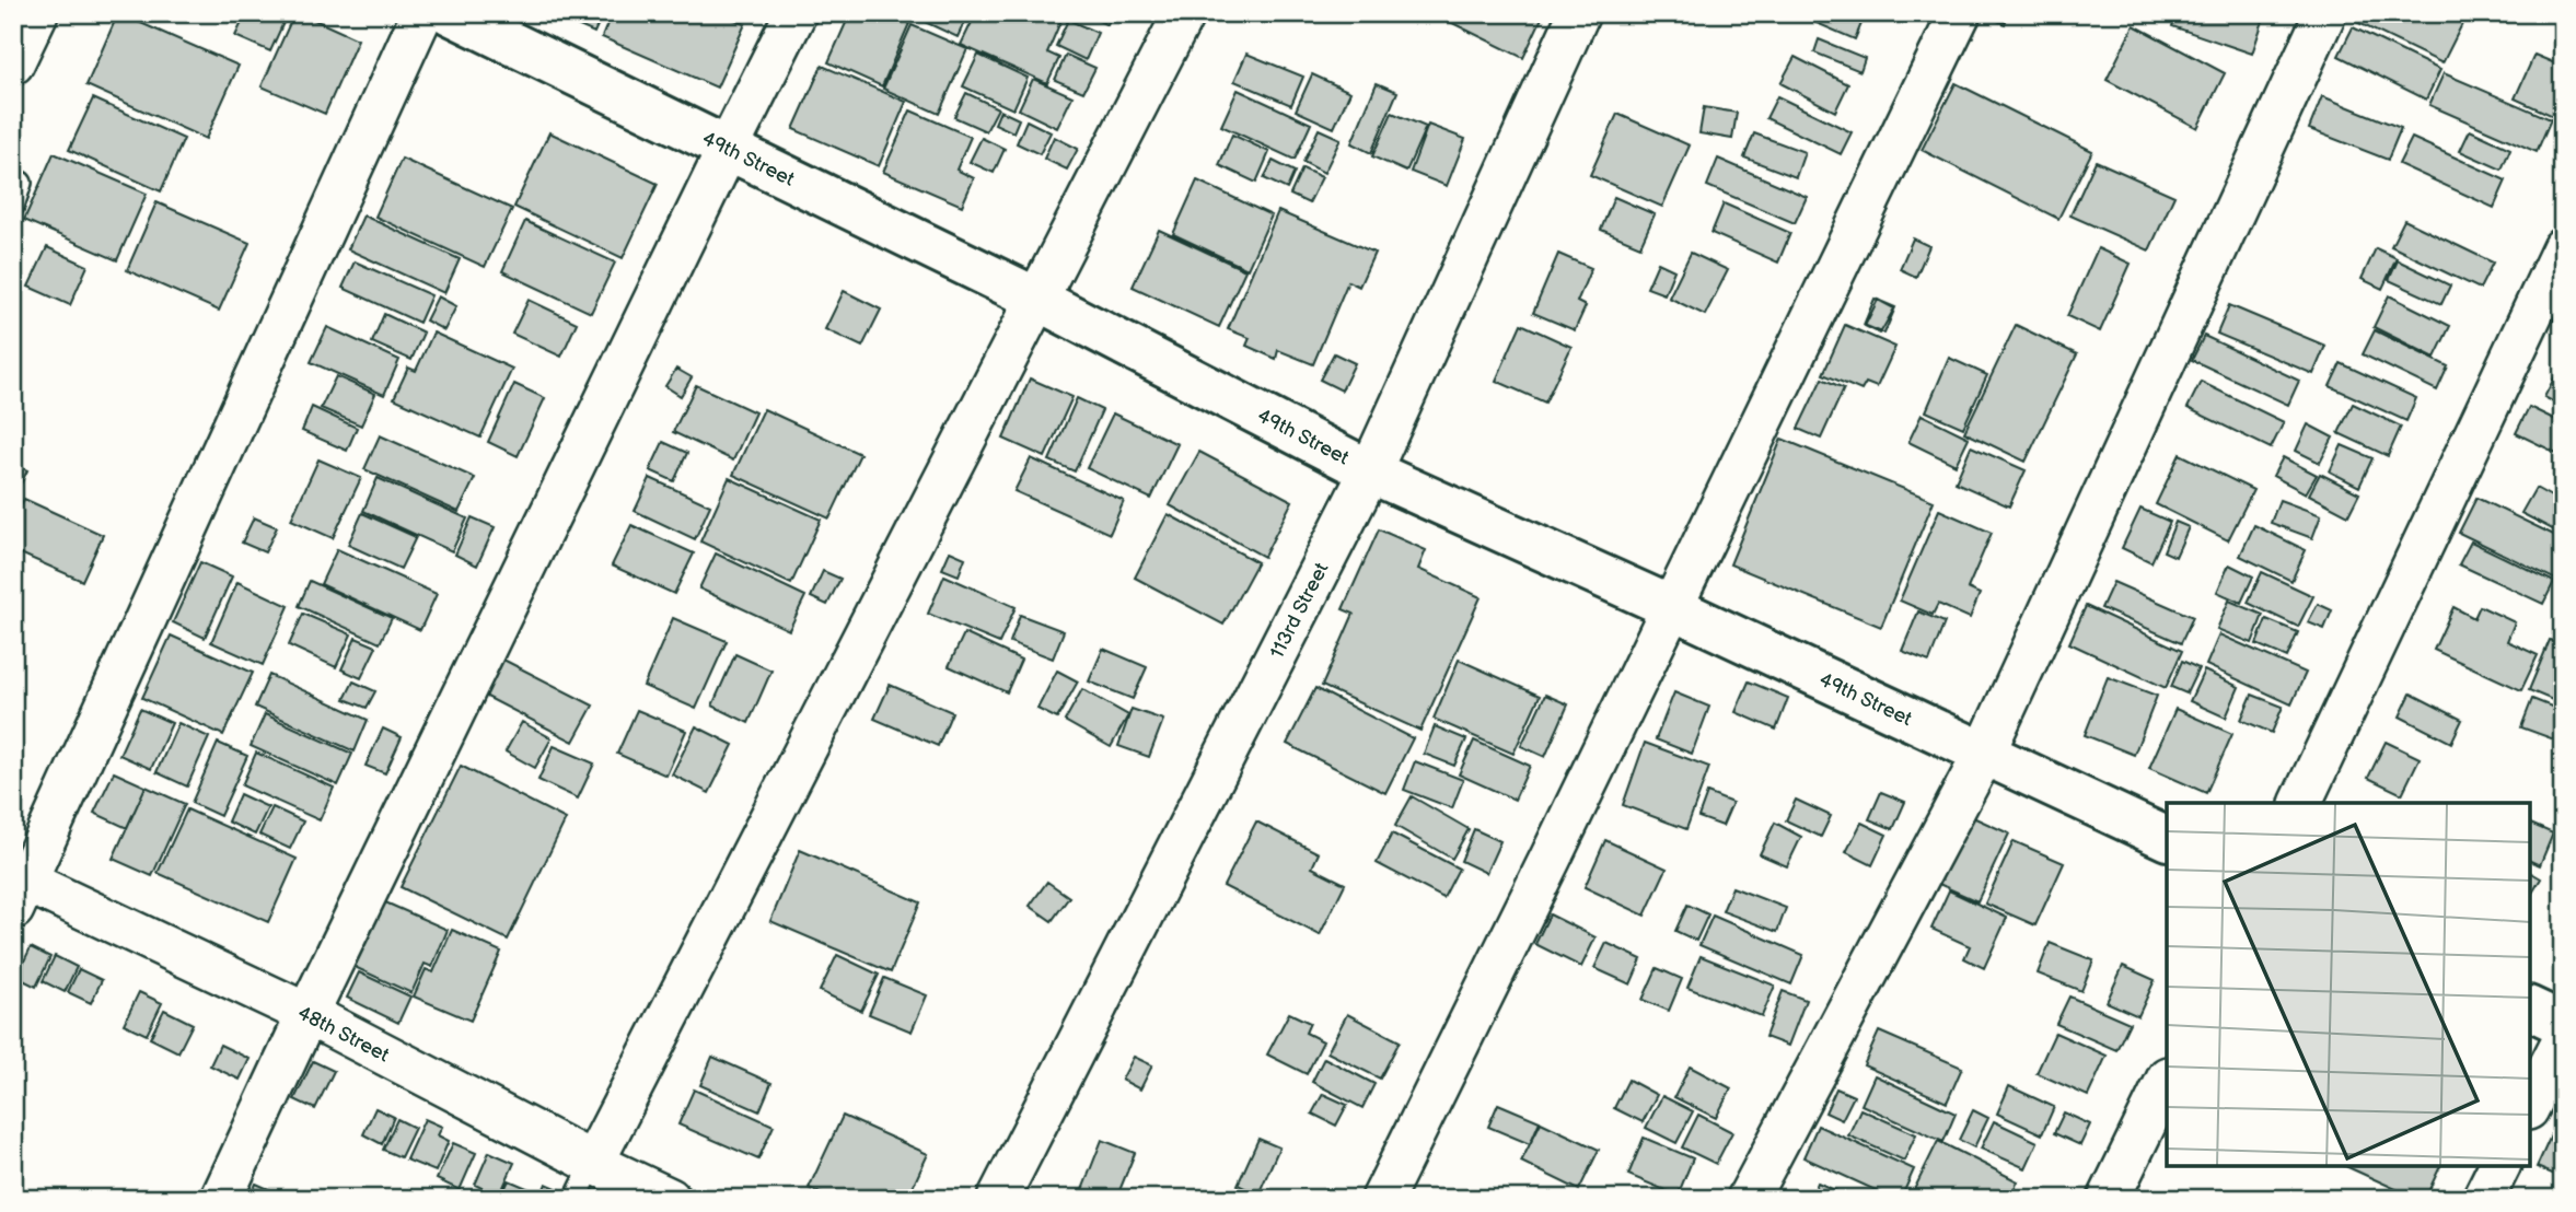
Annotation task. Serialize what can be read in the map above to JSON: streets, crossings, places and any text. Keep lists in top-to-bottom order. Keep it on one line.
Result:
{"streets":{"main road":["49th Street"],"street":["113rd Street","48th Street"]},"crossings":[["49th Street","113rd Street"]]}
